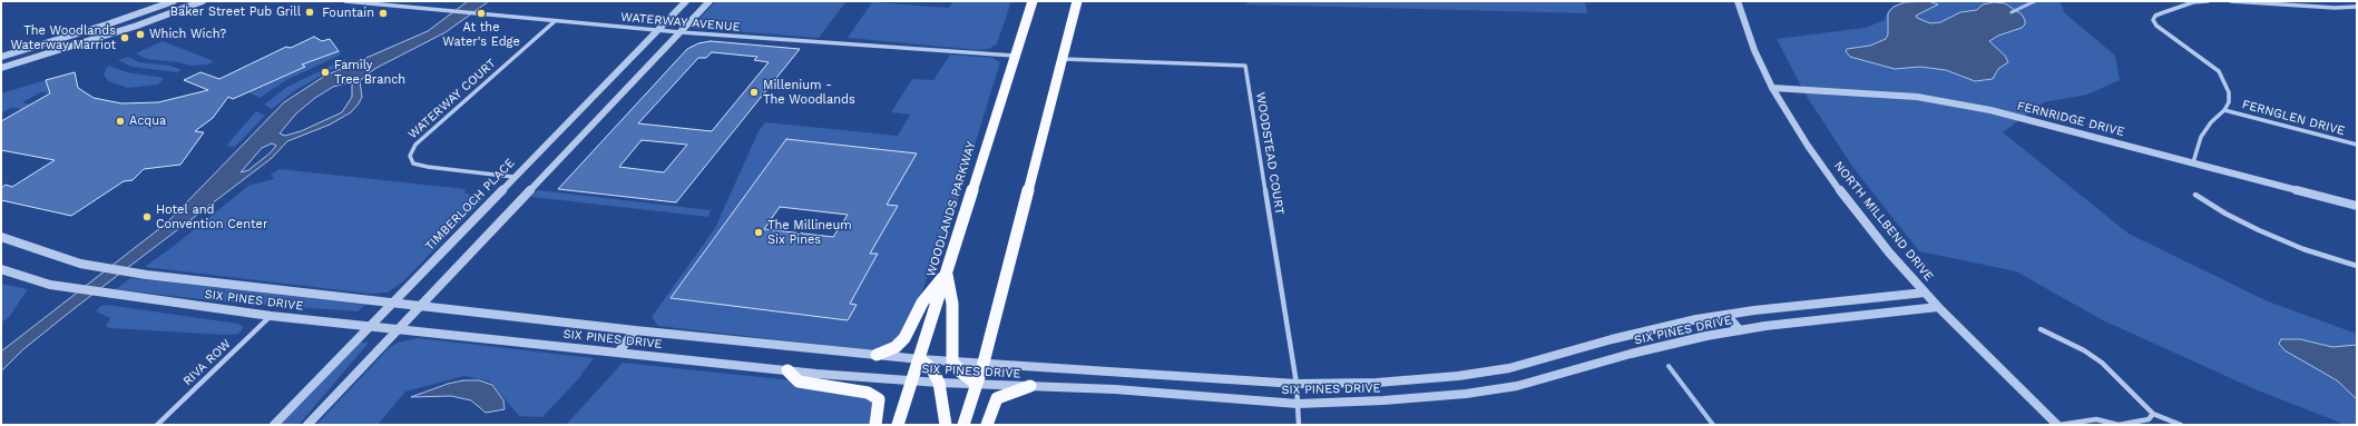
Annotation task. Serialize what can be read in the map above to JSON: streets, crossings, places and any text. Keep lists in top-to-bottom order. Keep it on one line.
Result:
{"streets":{"main road":["WOODLANDS PARKWAY"],"street":["WATERWAY AVENUE","WATERWAY COURT","FERNGLEN DRIVE","FERNRIDGE DRIVE","WOODSTEAD COURT","TIMBERLOCH PLACE","NORTH MILLBEND DRIVE","SIX PINES DRIVE","RIVA ROW"]},"crossings":[["WATERWAY AVENUE","WATERWAY COURT"],["WATERWAY AVENUE","TIMBERLOCH PLACE"],["WATERWAY AVENUE","WOODLANDS PARKWAY"],["WATERWAY COURT","TIMBERLOCH PLACE"],["FERNRIDGE DRIVE","NORTH MILLBEND DRIVE"],["WOODSTEAD COURT","SIX PINES DRIVE"],["TIMBERLOCH PLACE","SIX PINES DRIVE"],["WOODLANDS PARKWAY","SIX PINES DRIVE"],["NORTH MILLBEND DRIVE","SIX PINES DRIVE"],["SIX PINES DRIVE","RIVA ROW"]],"places":["Baker Street Pub Grill","Fountain","At the Water's Edge","Which Wich?","The Woodlands Waterway Marriot","Family Tree Branch","Millenium - The Woodlands","Acqua","Hotel and Convention Center","The Millineum Six Pines"]}
